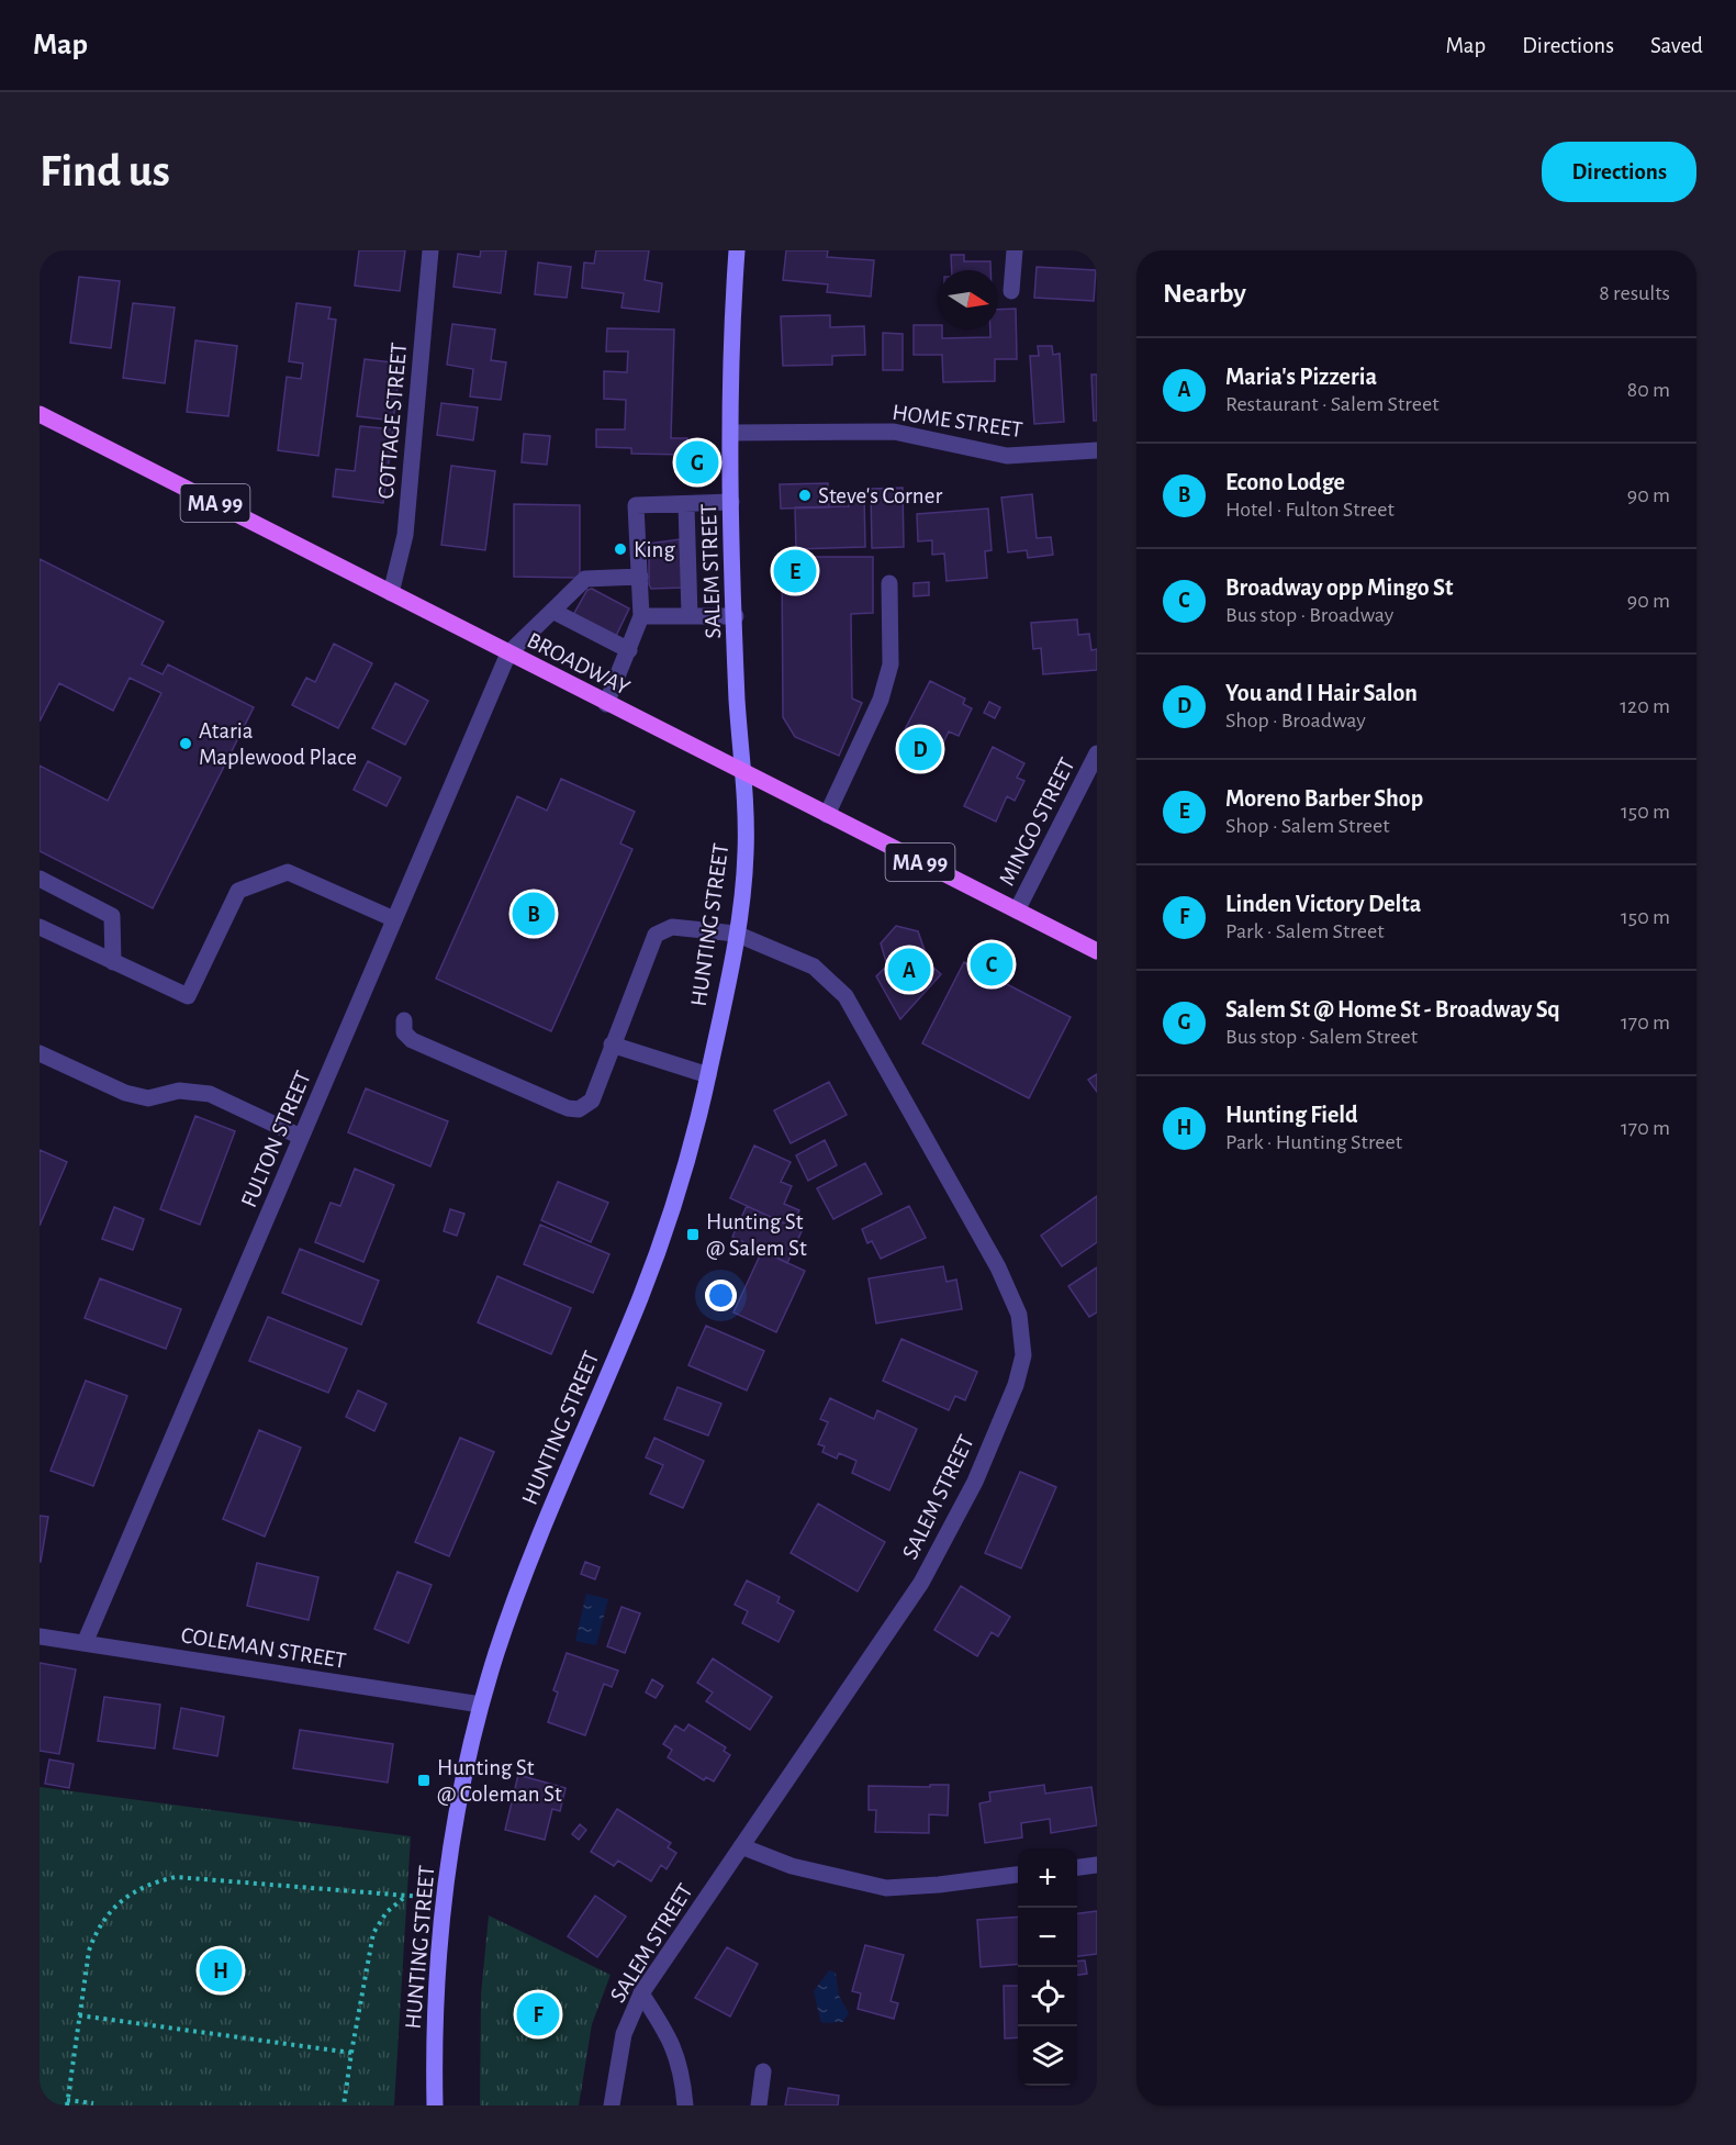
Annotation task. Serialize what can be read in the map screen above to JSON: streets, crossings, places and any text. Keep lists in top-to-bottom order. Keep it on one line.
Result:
{"streets":{"main road":["MA 99","SALEM STREET","BROADWAY","HUNTING STREET"],"street":["COTTAGE STREET","HOME STREET","MINGO STREET","FULTON STREET","COLEMAN STREET"]},"crossings":[["COTTAGE STREET","BROADWAY"],["HOME STREET","SALEM STREET"],["SALEM STREET","BROADWAY"],["SALEM STREET","HUNTING STREET"],["BROADWAY","MINGO STREET"],["BROADWAY","HUNTING STREET"],["BROADWAY","FULTON STREET"],["HUNTING STREET","COLEMAN STREET"],["FULTON STREET","COLEMAN STREET"]],"places":{"other":["Steve's Corner","King","Ataria Maplewood Place"],"transit":["Hunting St @ Salem St","Hunting St @ Coleman St"]},"north":"right","page":{"header":"Map","nav":["Map","Directions","Saved"],"buttons":"Directions","title":"Find us","heading":["Nearby","8 results"],"list":[{"mark":"A","name":"Maria's Pizzeria","note":"Restaurant · Salem Street","value":"80 m"},{"mark":"B","name":"Econo Lodge","note":"Hotel · Fulton Street","value":"90 m"},{"mark":"C","name":"Broadway opp Mingo St","note":"Bus stop · Broadway","value":"90 m"},{"mark":"D","name":"You and I Hair Salon","note":"Shop · Broadway","value":"120 m"},{"mark":"E","name":"Moreno Barber Shop","note":"Shop · Salem Street","value":"150 m"},{"mark":"F","name":"Linden Victory Delta","note":"Park · Salem Street","value":"150 m"},{"mark":"G","name":"Salem St @ Home St - Broadway Sq","note":"Bus stop · Salem Street","value":"170 m"},{"mark":"H","name":"Hunting Field","note":"Park · Hunting Street","value":"170 m"}],"pins":["G","E","D","B","C","A","H","F"],"map_buttons":["+","−"]}}
